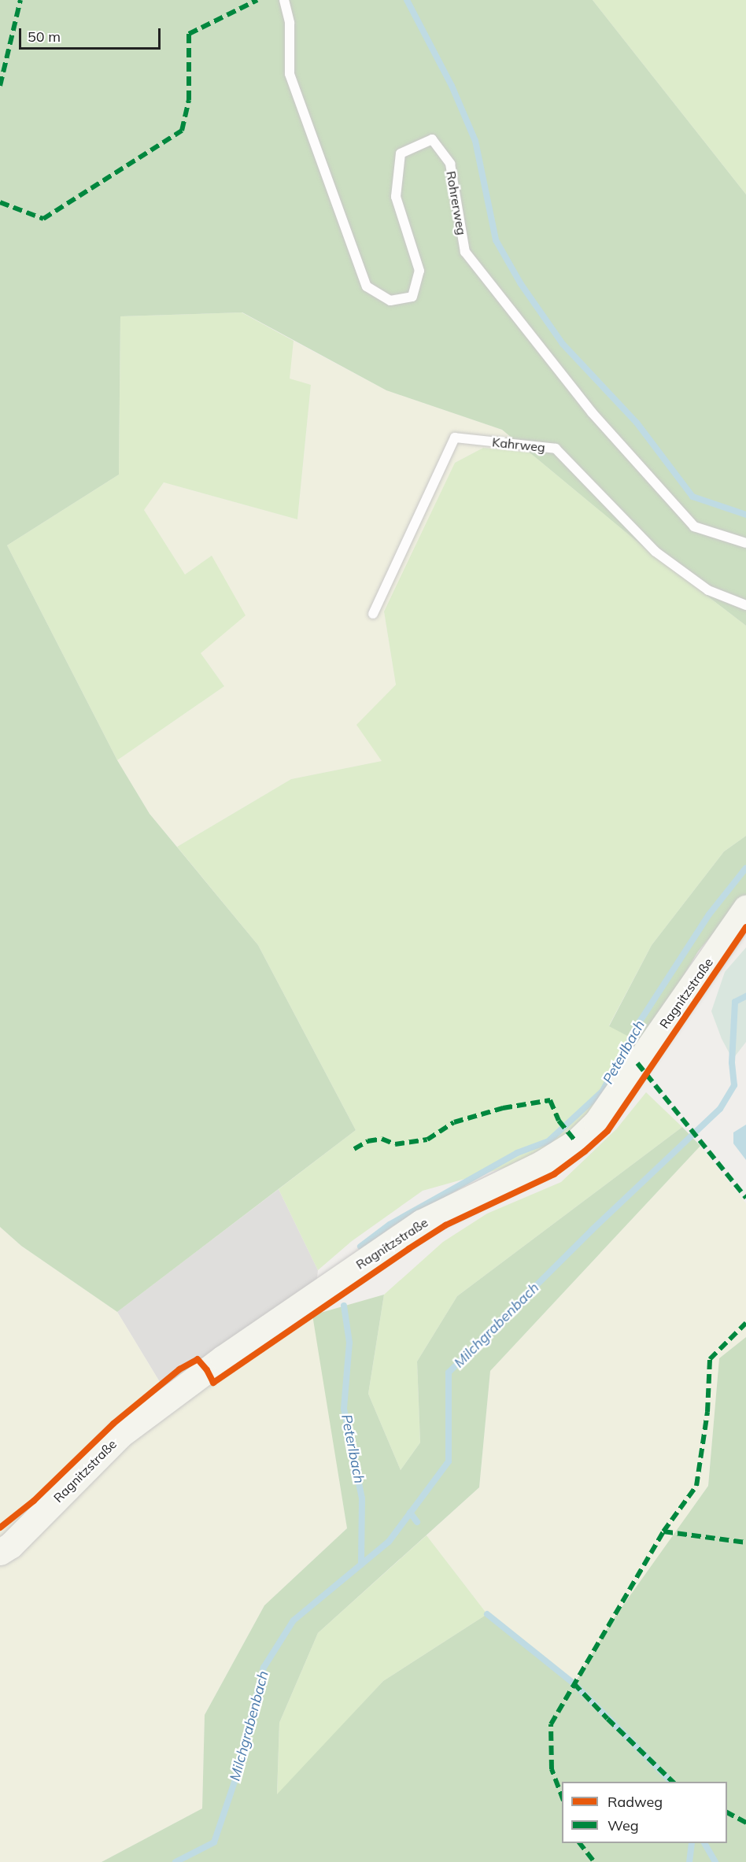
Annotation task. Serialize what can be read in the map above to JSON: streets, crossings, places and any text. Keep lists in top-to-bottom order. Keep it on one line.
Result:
{"streets":{"main road":["Ragnitzstraße"],"lane":["Rohrerweg","Kahrweg"]},"water":["Peterlbach","Milchgrabenbach"],"legend":["Radweg","Weg"],"scale_bar":"50 m"}
